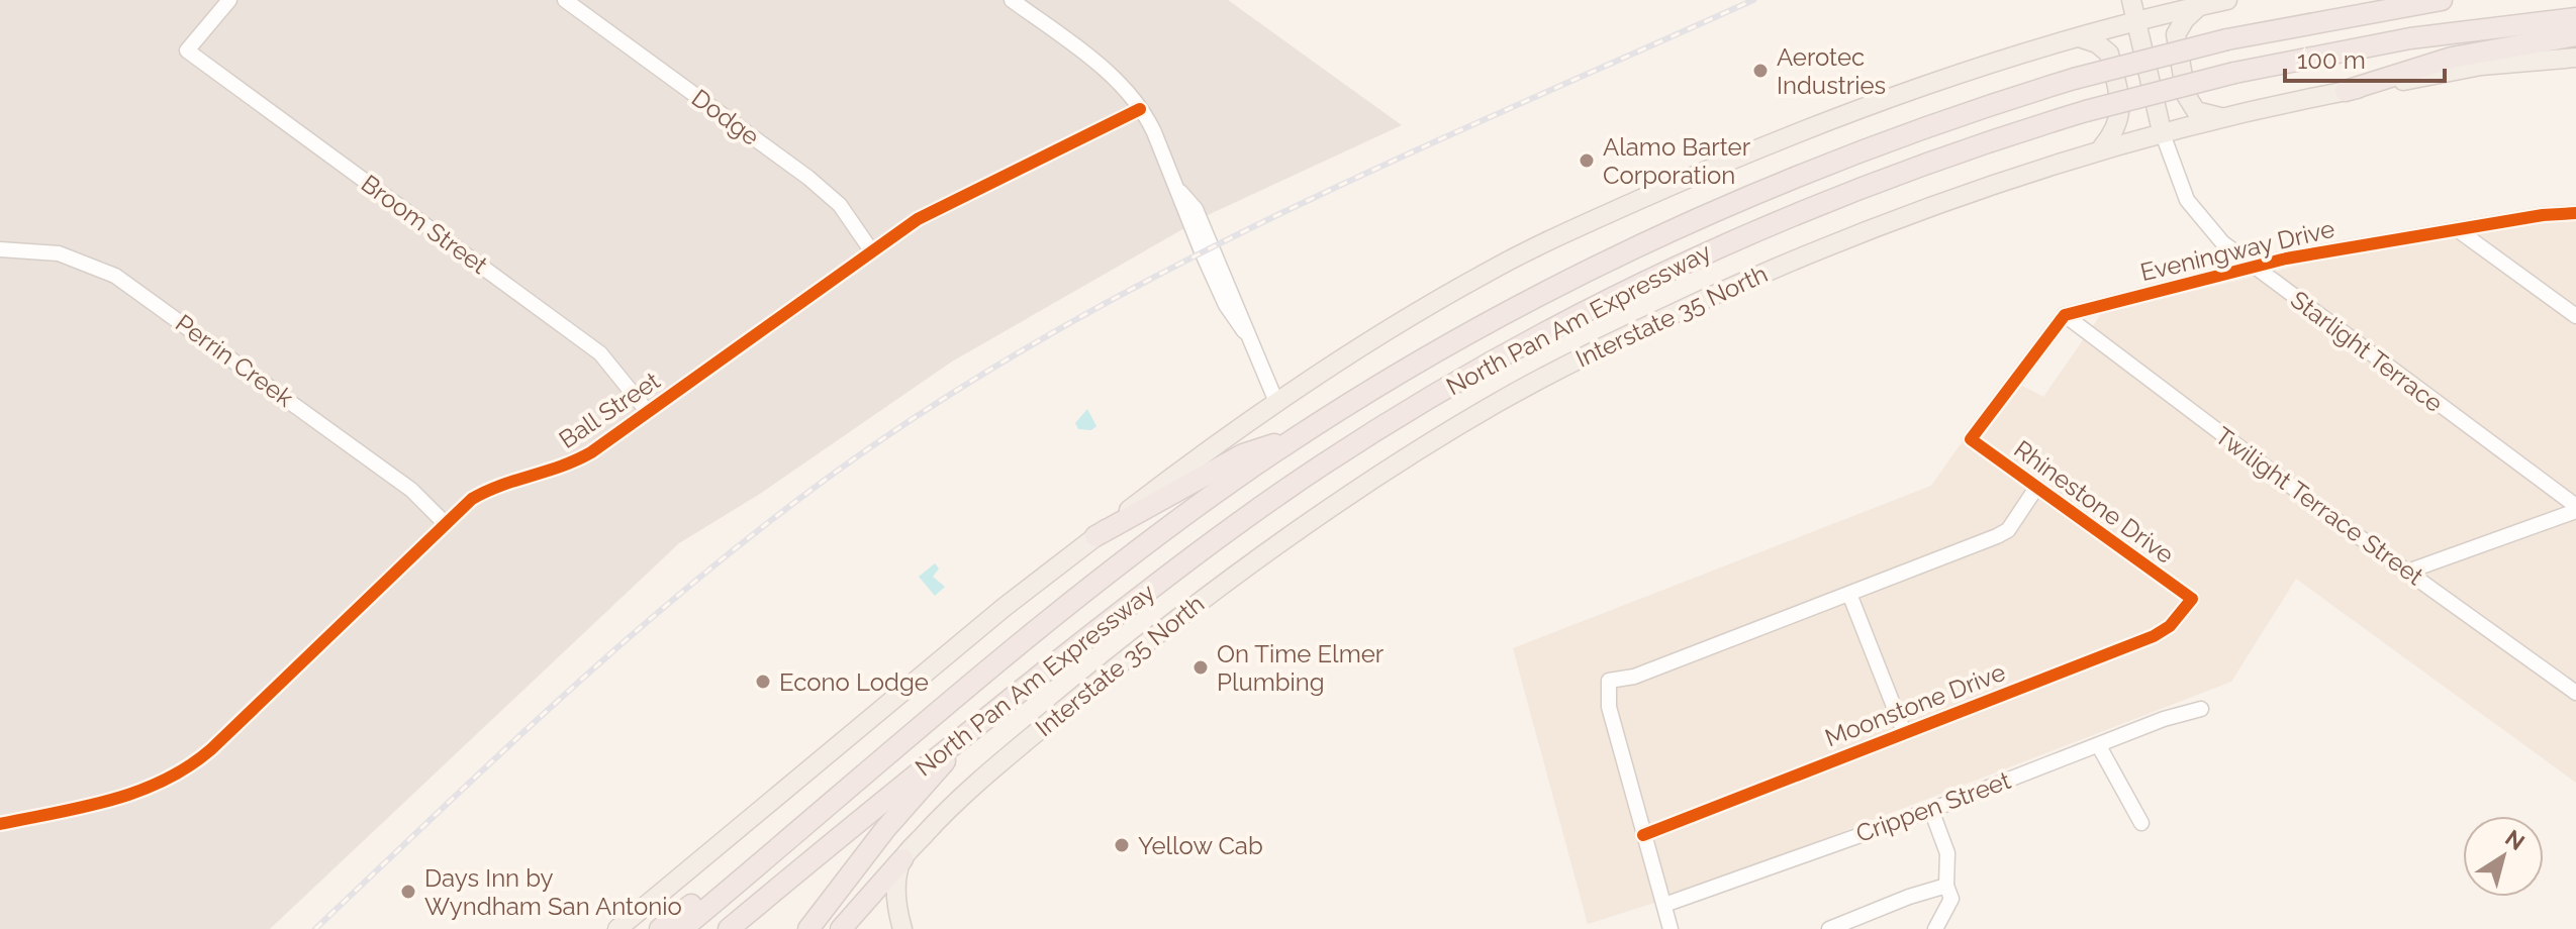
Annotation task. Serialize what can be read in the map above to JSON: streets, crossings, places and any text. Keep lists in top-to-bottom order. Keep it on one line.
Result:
{"streets":{"highway":["North Pan Am Expressway"],"main road":["Interstate 35 North"],"street":["Dodge","Broom Street","Eveningway Drive","Starlight Terrace","Perrin Creek","Ball Street","Rhinestone Drive","Twilight Terrace Street","Moonstone Drive","Crippen Street"]},"crossings":[["Dodge","Ball Street"],["Broom Street","Ball Street"],["Eveningway Drive","Starlight Terrace"],["Eveningway Drive","Rhinestone Drive"],["Eveningway Drive","Twilight Terrace Street"],["Interstate 35 North","Starlight Terrace"],["Perrin Creek","Ball Street"],["Rhinestone Drive","Twilight Terrace Street"],["Rhinestone Drive","Moonstone Drive"]],"places":["Aerotec Industries","Alamo Barter Corporation","On Time Elmer Plumbing","Econo Lodge","Yellow Cab","Days Inn by Wyndham San Antonio"],"scale_bar":"100 m","north":"top right"}
